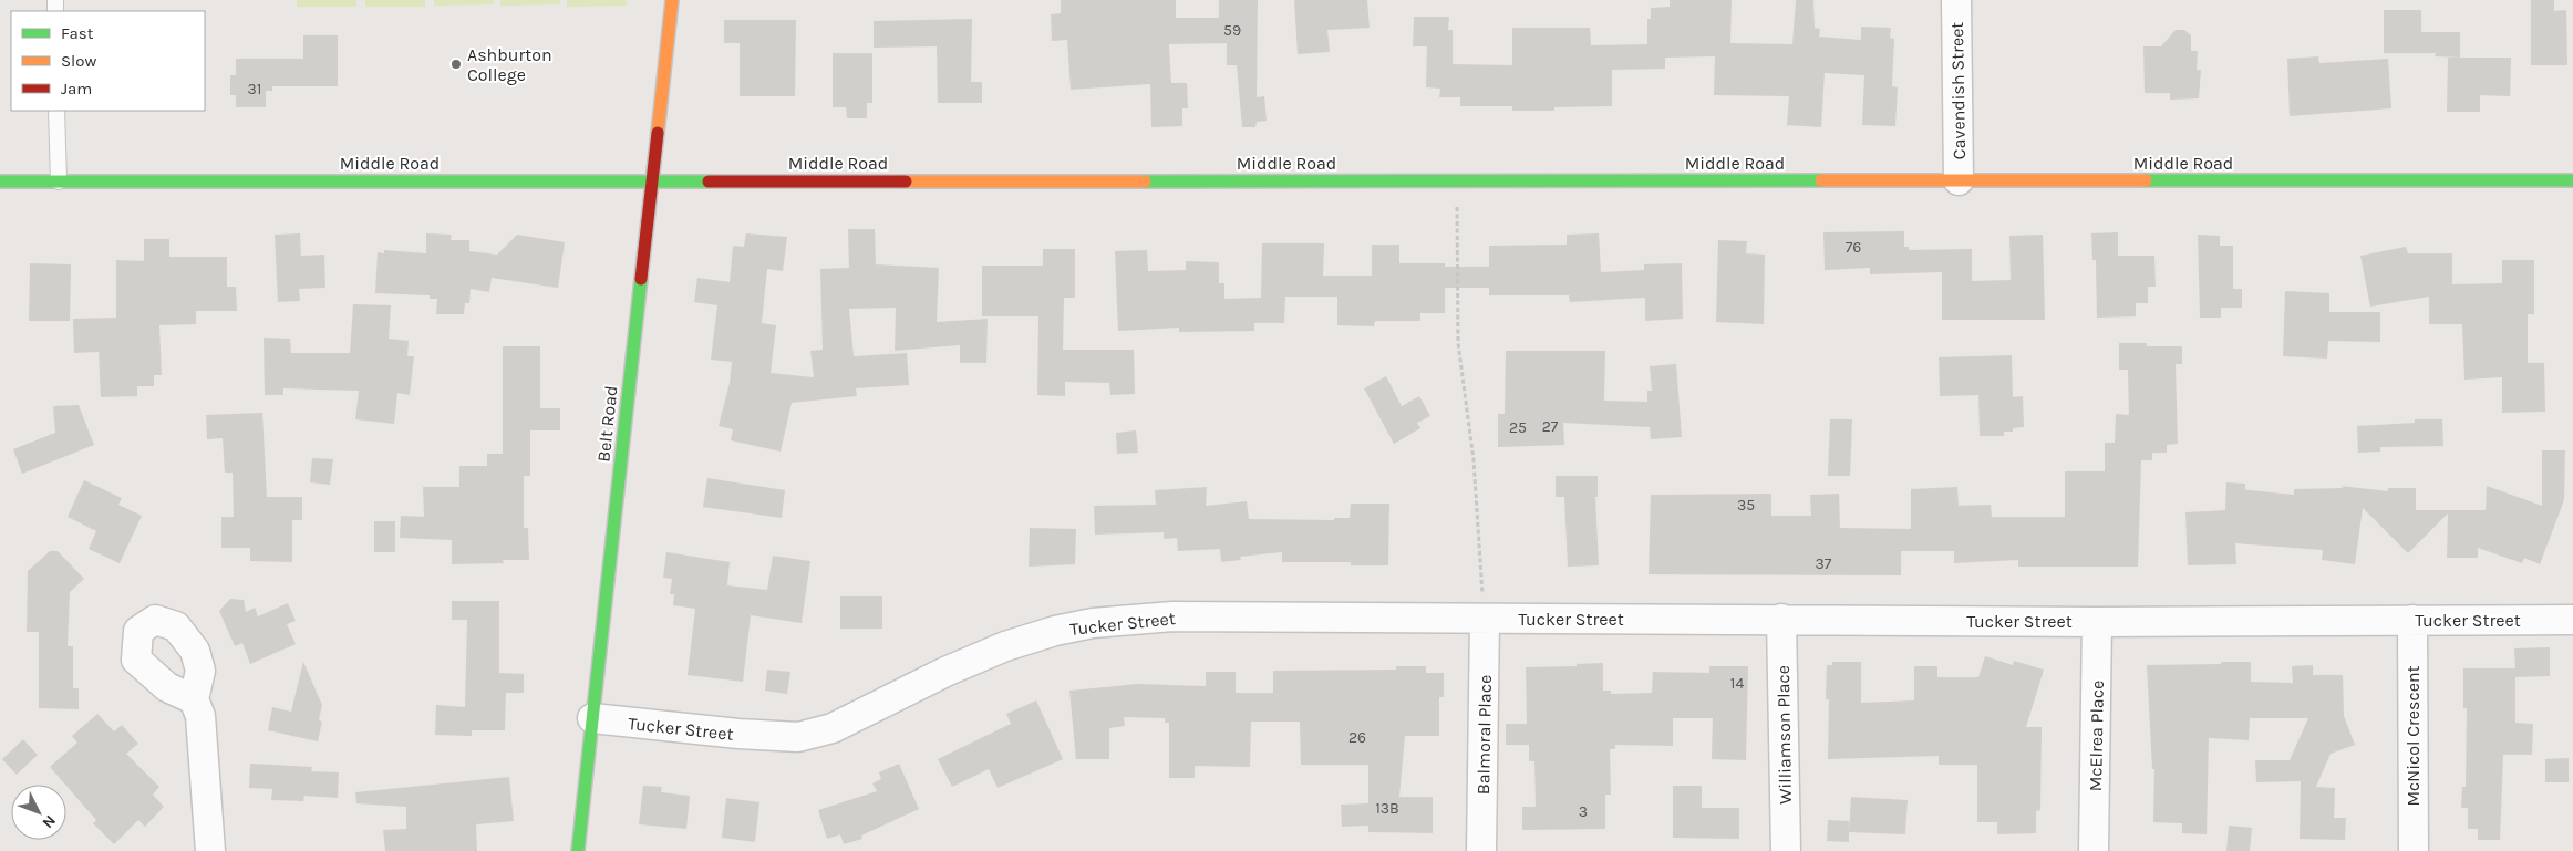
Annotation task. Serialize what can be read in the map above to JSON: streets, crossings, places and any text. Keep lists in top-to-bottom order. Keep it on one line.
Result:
{"streets":{"street":["Cavendish Street","Middle Road","Belt Road","Tucker Street","Balmoral Place","Williamson Place","McElrea Place","McNicol Crescent"]},"crossings":[["Cavendish Street","Middle Road"],["Middle Road","Belt Road"],["Belt Road","Tucker Street"],["Tucker Street","Balmoral Place"],["Tucker Street","Williamson Place"],["Tucker Street","McElrea Place"],["Tucker Street","McNicol Crescent"]],"places":["Ashburton College"],"house_numbers":["59","31","76","27","25","35","37","14","26","13B","3"],"legend":["Fast","Slow","Jam"],"north":"bottom right"}
